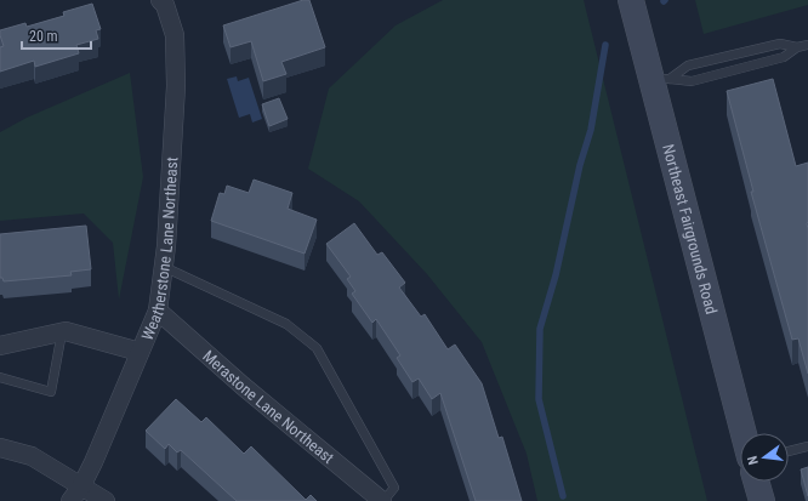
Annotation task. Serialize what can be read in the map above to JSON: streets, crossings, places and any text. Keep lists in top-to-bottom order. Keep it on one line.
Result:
{"streets":{"main road":["Northeast Fairgrounds Road"],"street":["Weatherstone Lane Northeast","Merastone Lane Northeast"]},"crossings":[["Weatherstone Lane Northeast","Merastone Lane Northeast"]],"scale_bar":"20 m","north":"left"}
